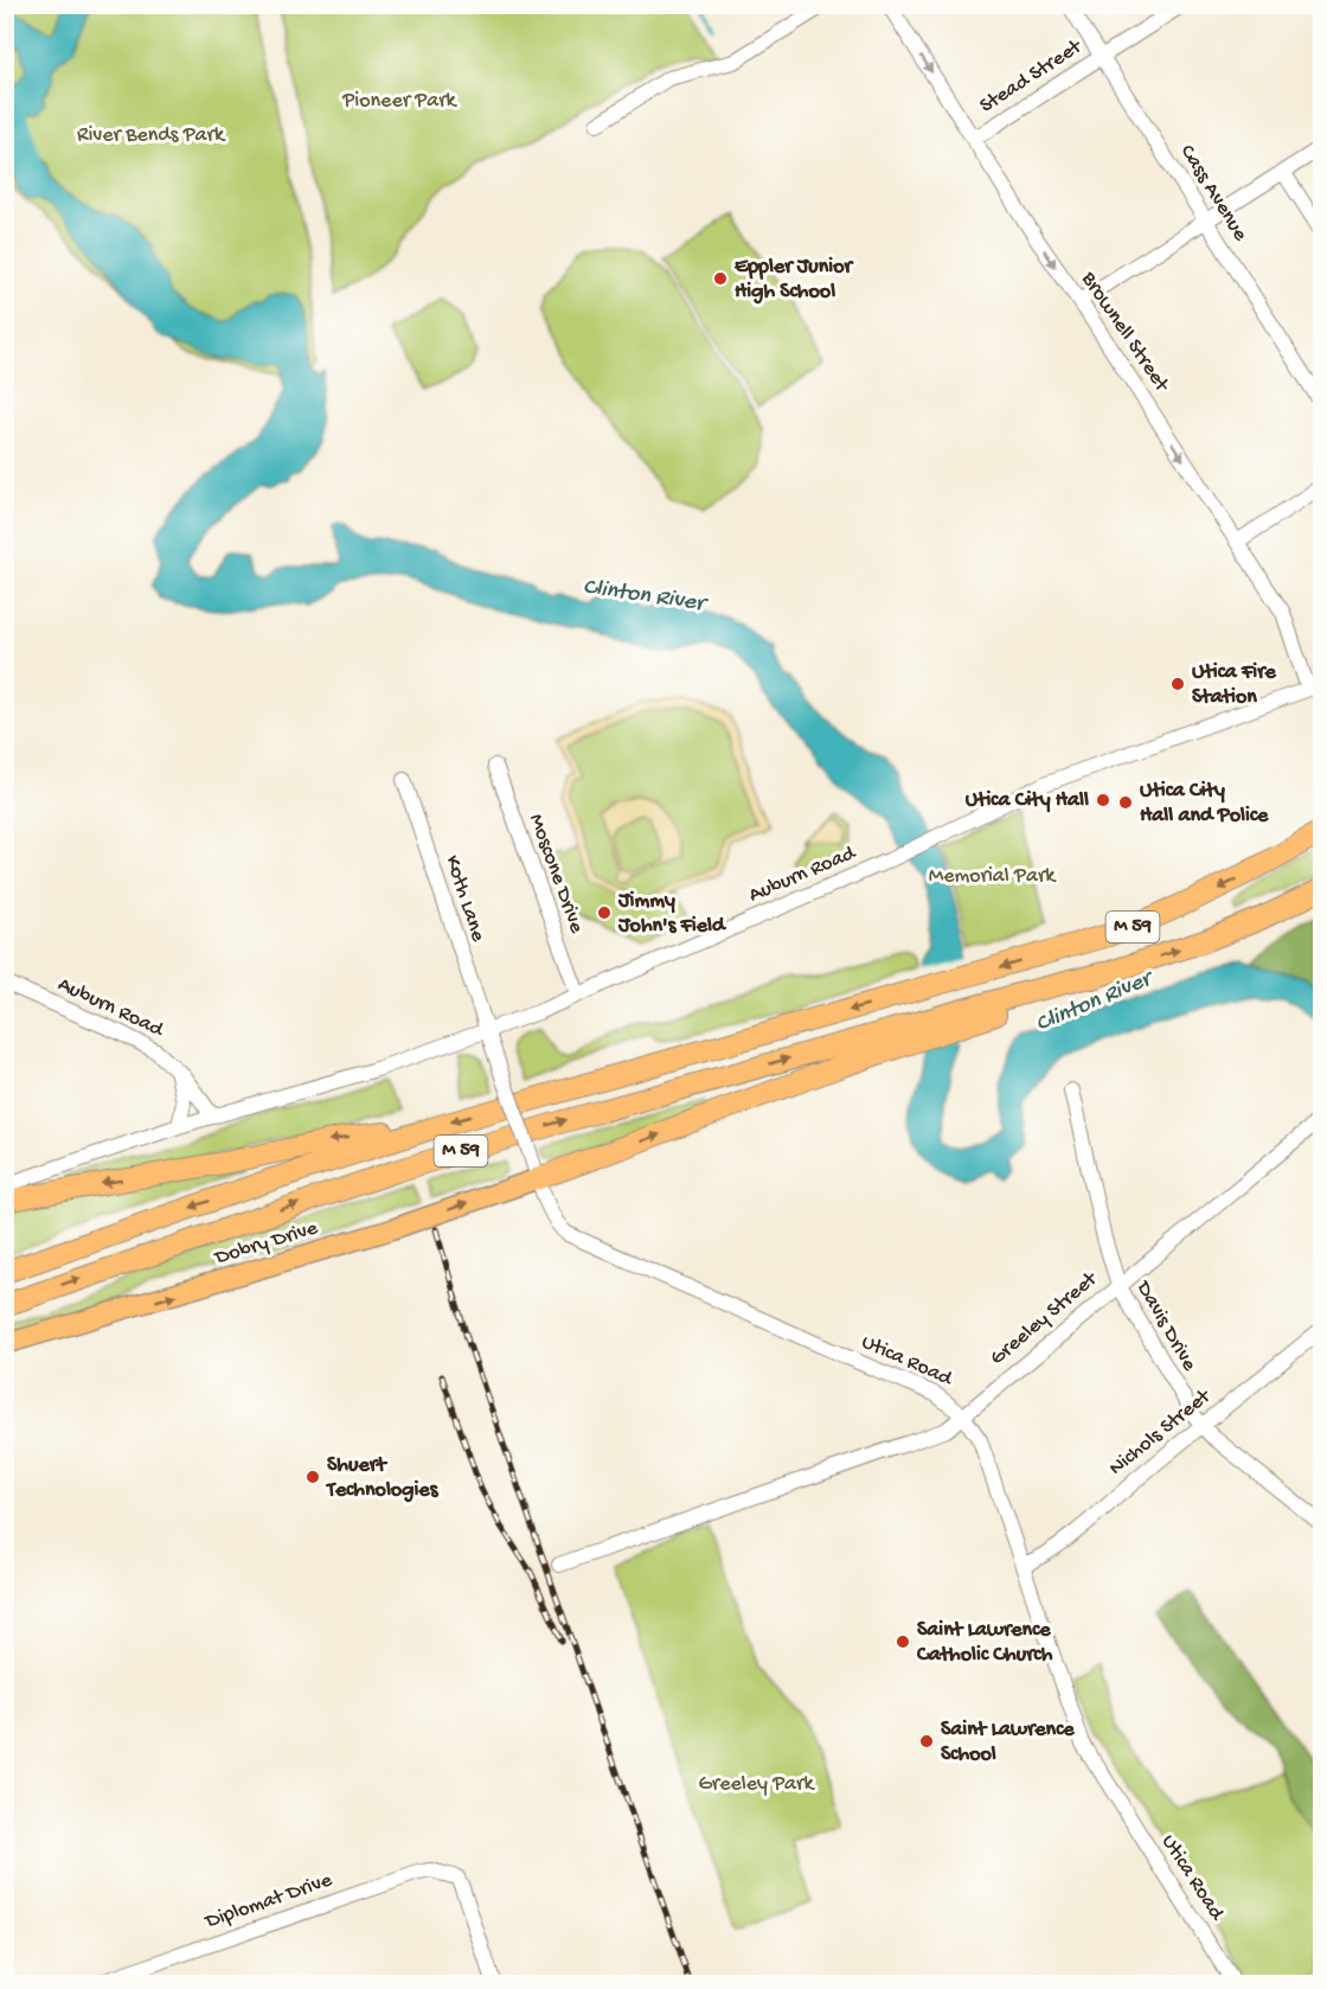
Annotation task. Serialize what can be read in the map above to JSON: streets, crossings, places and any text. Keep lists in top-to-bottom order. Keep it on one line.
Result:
{"streets":{"highway":["M 59"],"main road":["Dobry Drive"],"street":["Stead Street","Cass Avenue","Brownell Street","Moscone Drive","Auburn Road","Koth Lane","Greeley Street","Davis Drive","Utica Road","Nichols Street","Diplomat Drive"]},"crossings":[["Stead Street","Cass Avenue"],["Stead Street","Brownell Street"],["Brownell Street","Auburn Road"],["Moscone Drive","Auburn Road"],["Auburn Road","Koth Lane"],["Auburn Road","Utica Road"],["Koth Lane","Utica Road"],["Dobry Drive","Utica Road"],["Greeley Street","Davis Drive"],["Greeley Street","Utica Road"],["Davis Drive","Nichols Street"],["Utica Road","Nichols Street"]],"one_way":["Brownell Street","Dobry Drive"],"water":["Clinton River"],"parks":["Pioneer Park","River Bends Park","Memorial Park","Greeley Park"],"places":["Eppler Junior High School","Utica Fire Station","Utica City Hall","Utica City Hall and Police","Jimmy John's Field","Shuert Technologies","Saint Lawrence Catholic Church","Saint Lawrence School"]}
